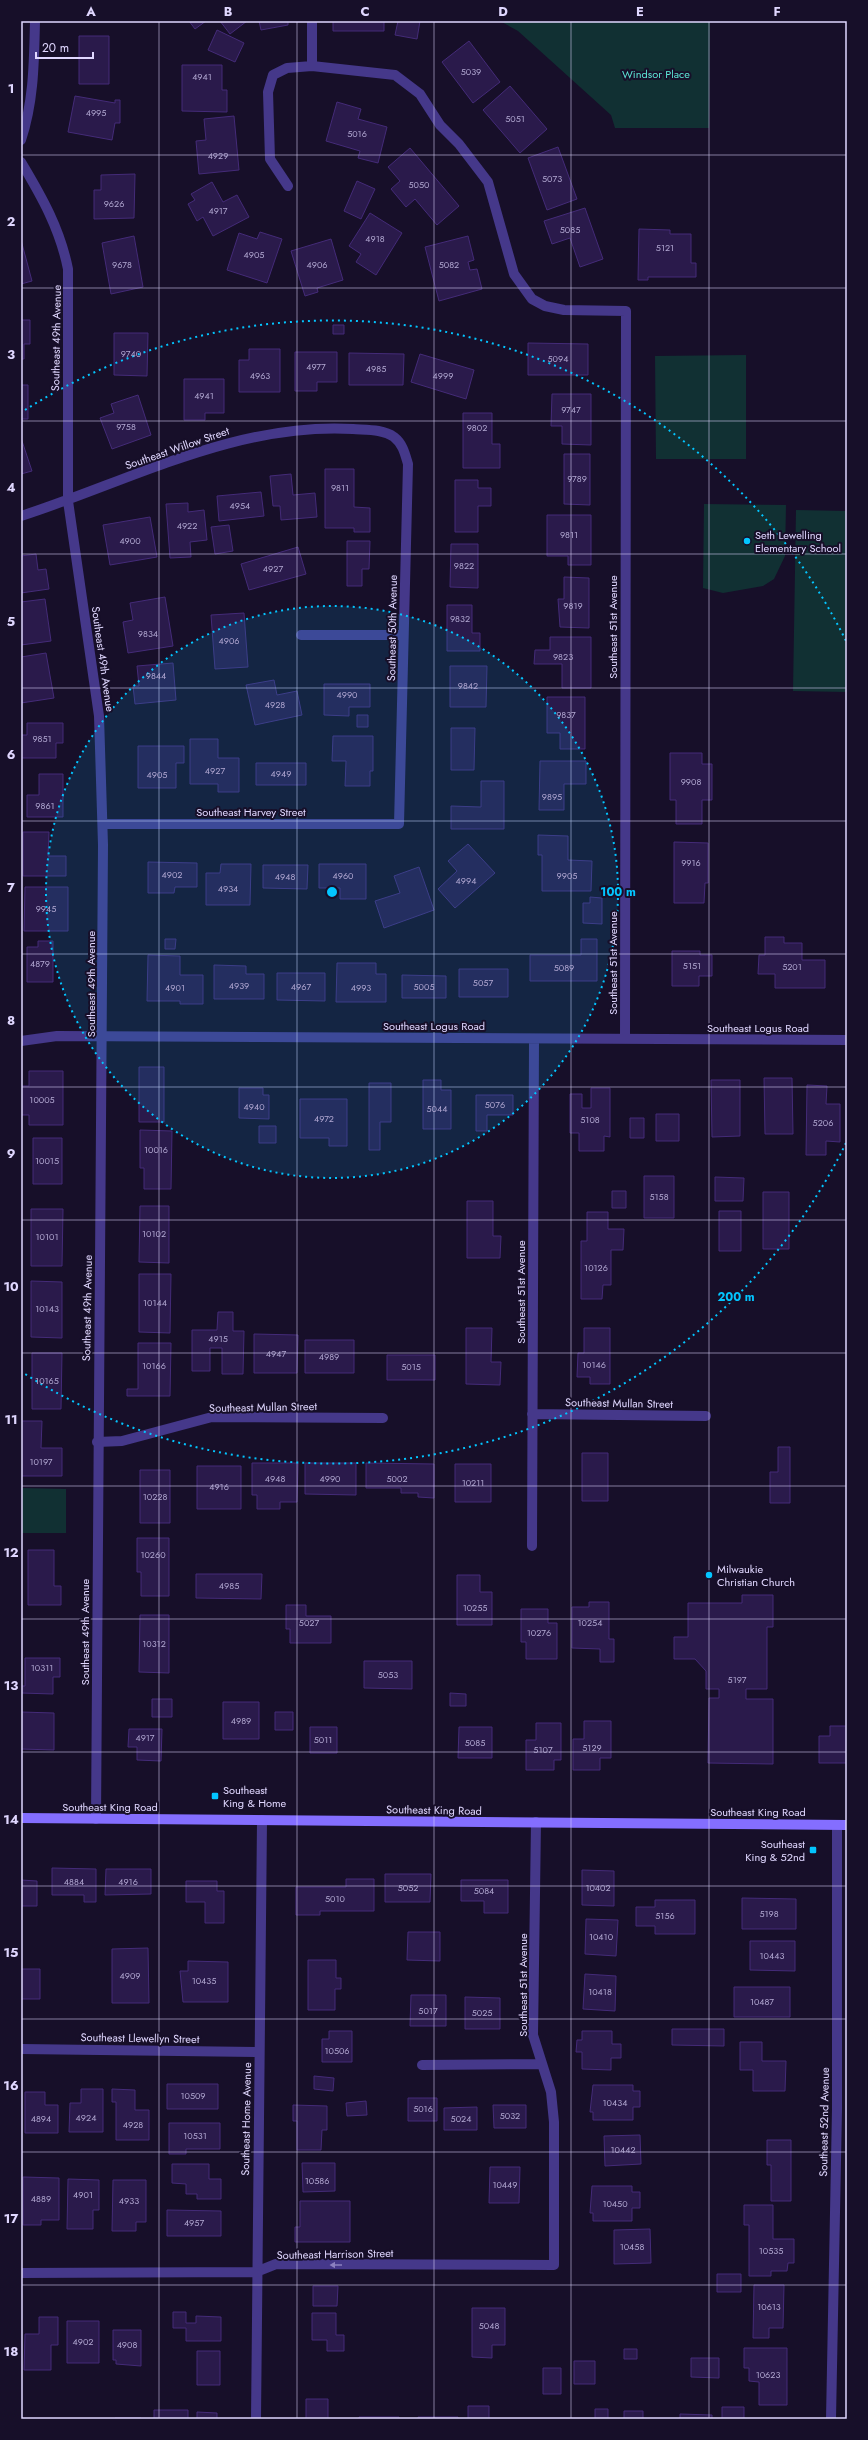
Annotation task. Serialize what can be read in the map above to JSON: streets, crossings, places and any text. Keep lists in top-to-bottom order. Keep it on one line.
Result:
{"streets":{"main road":["Southeast King Road"],"street":["Southeast 49th Avenue","Southeast Willow Street","Southeast 51st Avenue","Southeast 50th Avenue","Southeast Harvey Street","Southeast Logus Road","Southeast Mullan Street","Southeast Llewellyn Street","Southeast Home Avenue","Southeast 52nd Avenue","Southeast Harrison Street"]},"crossings":[["Southeast 49th Avenue","Southeast Willow Street"],["Southeast 49th Avenue","Southeast Harvey Street"],["Southeast 49th Avenue","Southeast Logus Road"],["Southeast 49th Avenue","Southeast Mullan Street"],["Southeast 49th Avenue","Southeast King Road"],["Southeast Willow Street","Southeast 50th Avenue"],["Southeast 51st Avenue","Southeast Logus Road"],["Southeast 51st Avenue","Southeast Mullan Street"],["Southeast 51st Avenue","Southeast King Road"],["Southeast 51st Avenue","Southeast Harrison Street"],["Southeast 50th Avenue","Southeast Harvey Street"],["Southeast King Road","Southeast Home Avenue"],["Southeast King Road","Southeast 52nd Avenue"],["Southeast Llewellyn Street","Southeast Home Avenue"],["Southeast Home Avenue","Southeast Harrison Street"]],"one_way":["Southeast Harrison Street"],"parks":["Windsor Place"],"places":{"other":["Seth Lewelling Elementary School","Milwaukie Christian Church"],"transit":["Southeast King & Home","Southeast King & 52nd"]},"house_numbers":["5039","4941","4995","5051","5016","4929","5073","5050","9626","4917","5085","4918","5121","4905","9678","4906","5082","9740","5094","4977","4985","4963","4999","4941","9747","9758","9802","9789","9811","4954","4922","9811","4900","9822","4927","9819","9832","9834","4906","9823","9844","9842","4990","4928","9837","9851","4927","4949","4905","9908","9895","9861","9916","4902","4960","9905","4948","4994","4934","9945","4879","5151","5201","5089","5057","4939","4967","5005","4901","4993","10005","5076","4940","5044","4972","5108","5206","10016","10015","5158","10102","10101","10126","10144","10143","4915","4947","4989","10146","10166","5015","10165","10197","4948","4990","5002","10211","4916","10228","10260","4985","10255","5027","10254","10276","10312","10311","5053","5197","4989","4917","5011","5085","5129","5107","4884","4916","5052","10402","5084","5010","5198","5156","10410","10443","4909","10435","10418","10487","5017","5025","10506","10509","10434","5016","5032","4924","4894","5024","4928","10531","10442","10586","10449","4901","4889","4933","10450","4957","10458","10535","10613","5048","4902","4908","10623"],"scale_bar":"20 m","grid":{"columns":["A","B","C","D","E","F"],"rows":["1","2","3","4","5","6","7","8","9","10","11","12","13","14","15","16","17","18"]},"rings":["100 m","200 m"]}
